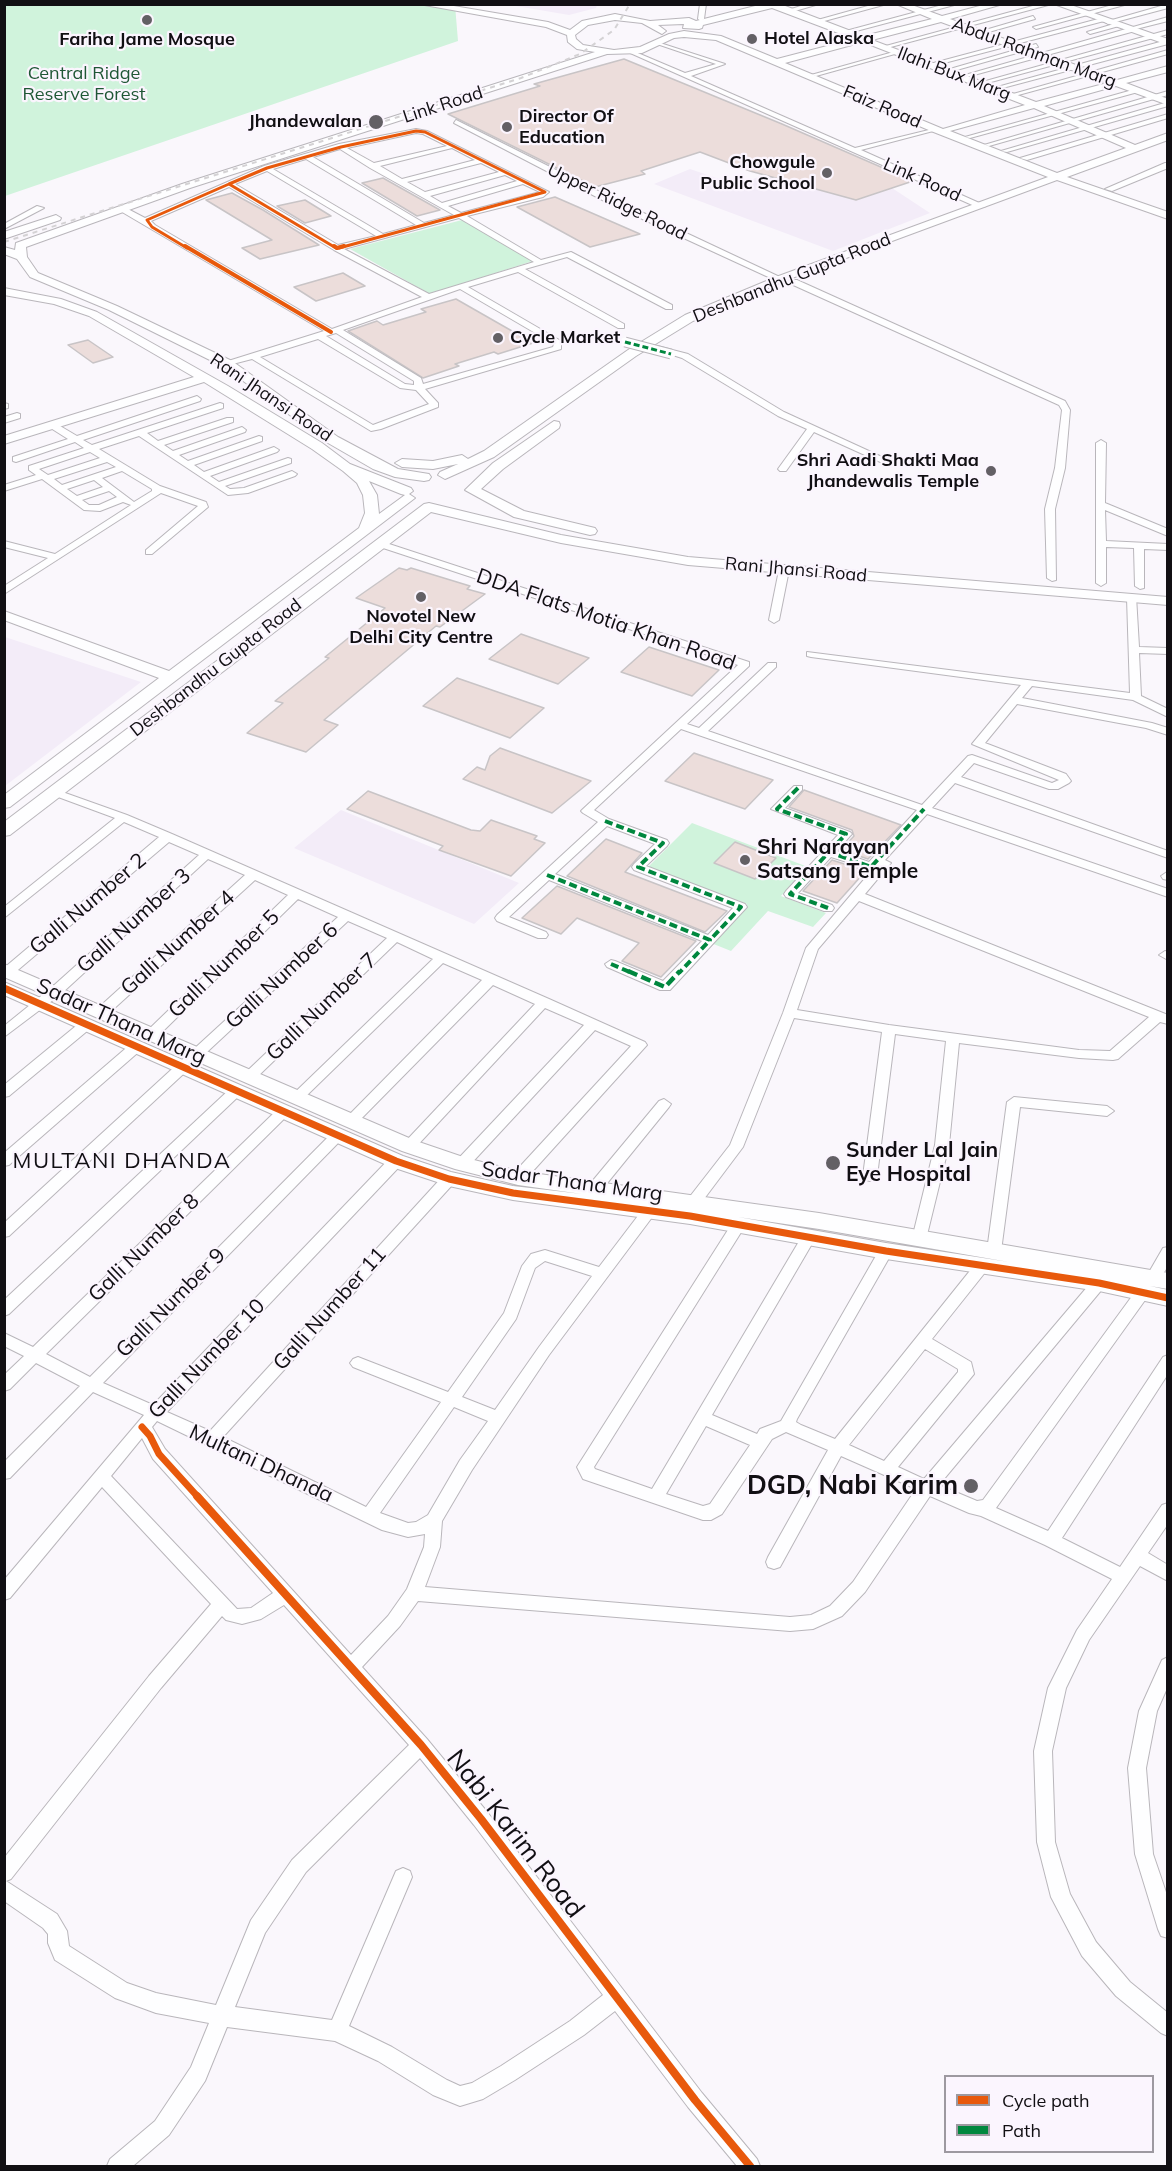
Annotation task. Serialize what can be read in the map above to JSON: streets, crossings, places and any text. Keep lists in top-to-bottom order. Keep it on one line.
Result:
{"streets":{"street":["Abdul Rahman Marg","Ilahi Bux Marg","Link Road","Faiz Road","Upper Ridge Road","Deshbandhu Gupta Road","Rani Jhansi Road","DDA Flats Motia Khan Road","Galli Number 2","Galli Number 3","Galli Number 4","Galli Number 5","Galli Number 6","Galli Number 7","Sadar Thana Marg","Galli Number 8","Galli Number 9","Galli Number 11","Galli Number 10","Multani Dhanda","Nabi Karim Road"]},"crossings":[["Ilahi Bux Marg","Deshbandhu Gupta Road"],["Link Road","Deshbandhu Gupta Road"],["Link Road","Rani Jhansi Road"],["Faiz Road","Deshbandhu Gupta Road"],["Upper Ridge Road","Deshbandhu Gupta Road"],["Deshbandhu Gupta Road","Rani Jhansi Road"],["Deshbandhu Gupta Road","DDA Flats Motia Khan Road"],["Galli Number 2","Sadar Thana Marg"],["Galli Number 3","Sadar Thana Marg"],["Galli Number 4","Sadar Thana Marg"],["Galli Number 5","Sadar Thana Marg"],["Galli Number 6","Sadar Thana Marg"],["Galli Number 7","Sadar Thana Marg"],["Sadar Thana Marg","Galli Number 8"],["Sadar Thana Marg","Galli Number 9"],["Sadar Thana Marg","Galli Number 11"],["Sadar Thana Marg","Galli Number 10"],["Galli Number 8","Multani Dhanda"],["Galli Number 9","Multani Dhanda"],["Galli Number 11","Multani Dhanda"],["Galli Number 10","Multani Dhanda"],["Galli Number 10","Nabi Karim Road"],["Multani Dhanda","Nabi Karim Road"]],"districts":["MULTANI DHANDA"],"parks":["Central Ridge Reserve Forest"],"places":["Fariha Jame Mosque","Hotel Alaska","Jhandewalan","Director Of Education","Chowgule Public School","Cycle Market","Shri Aadi Shakti Maa Jhandewalis Temple","Novotel New Delhi City Centre","Shri Narayan Satsang Temple","Sunder Lal Jain Eye Hospital","DGD, Nabi Karim"],"legend":["Cycle path","Path"]}
